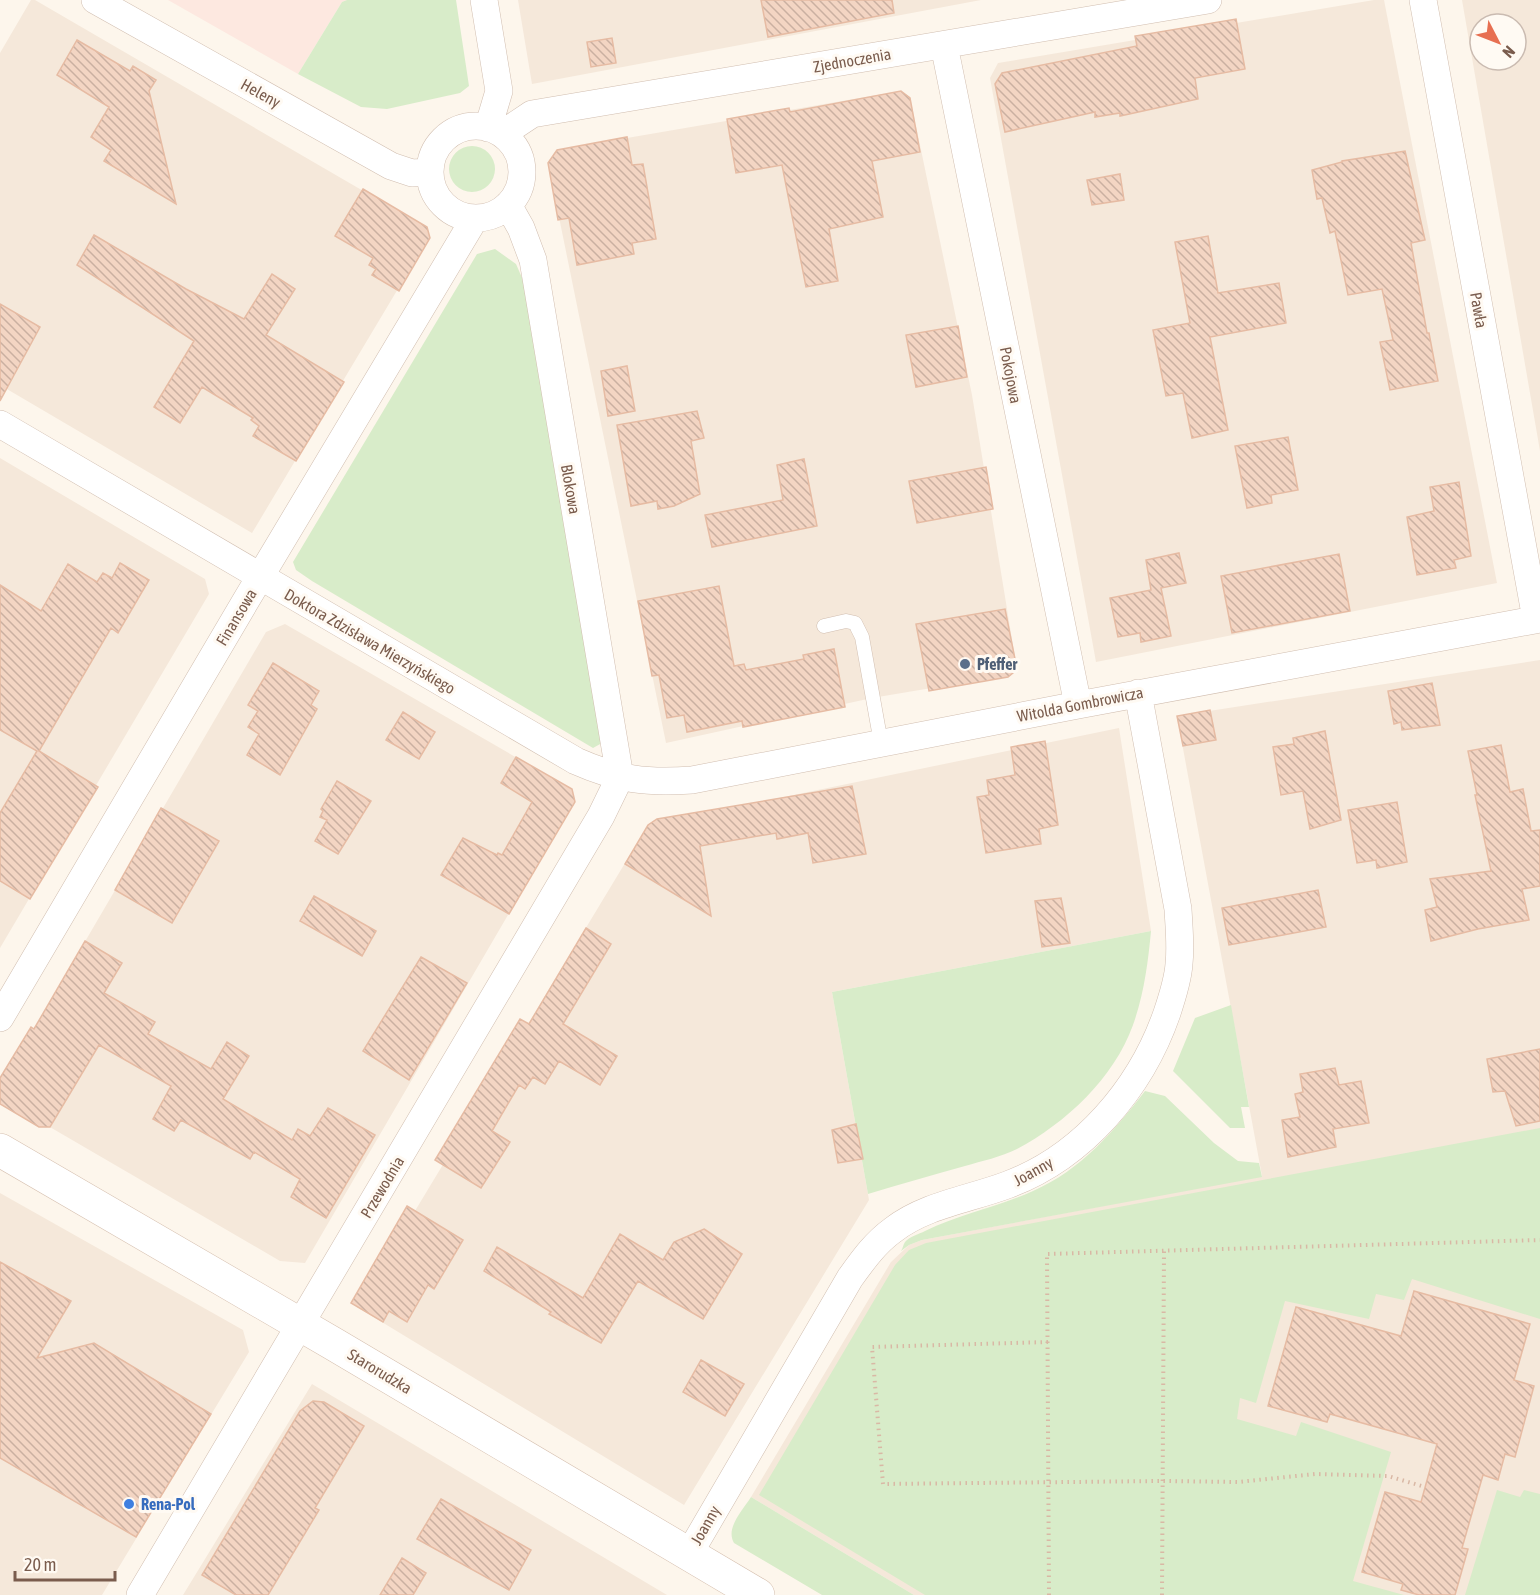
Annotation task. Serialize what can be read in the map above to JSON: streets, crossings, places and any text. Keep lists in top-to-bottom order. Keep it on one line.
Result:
{"streets":{"street":["Zjednoczenia","Heleny","Pawła","Pokojowa","Blokowa","Finansowa","Doktora Zdzisława Mierzyńskiego","Witolda Gombrowicza","Joanny","Przewodnia","Starorudzka"]},"crossings":[["Zjednoczenia","Heleny"],["Zjednoczenia","Pokojowa"],["Zjednoczenia","Blokowa"],["Zjednoczenia","Finansowa"],["Heleny","Blokowa"],["Heleny","Finansowa"],["Pawła","Witolda Gombrowicza"],["Pokojowa","Witolda Gombrowicza"],["Blokowa","Finansowa"],["Blokowa","Doktora Zdzisława Mierzyńskiego"],["Blokowa","Witolda Gombrowicza"],["Blokowa","Przewodnia"],["Finansowa","Doktora Zdzisława Mierzyńskiego"],["Doktora Zdzisława Mierzyńskiego","Witolda Gombrowicza"],["Doktora Zdzisława Mierzyńskiego","Przewodnia"],["Witolda Gombrowicza","Joanny"],["Witolda Gombrowicza","Przewodnia"],["Joanny","Starorudzka"],["Przewodnia","Starorudzka"]],"places":["Pfeffer","Rena-Pol"],"scale_bar":"20 m","north":"bottom right"}
